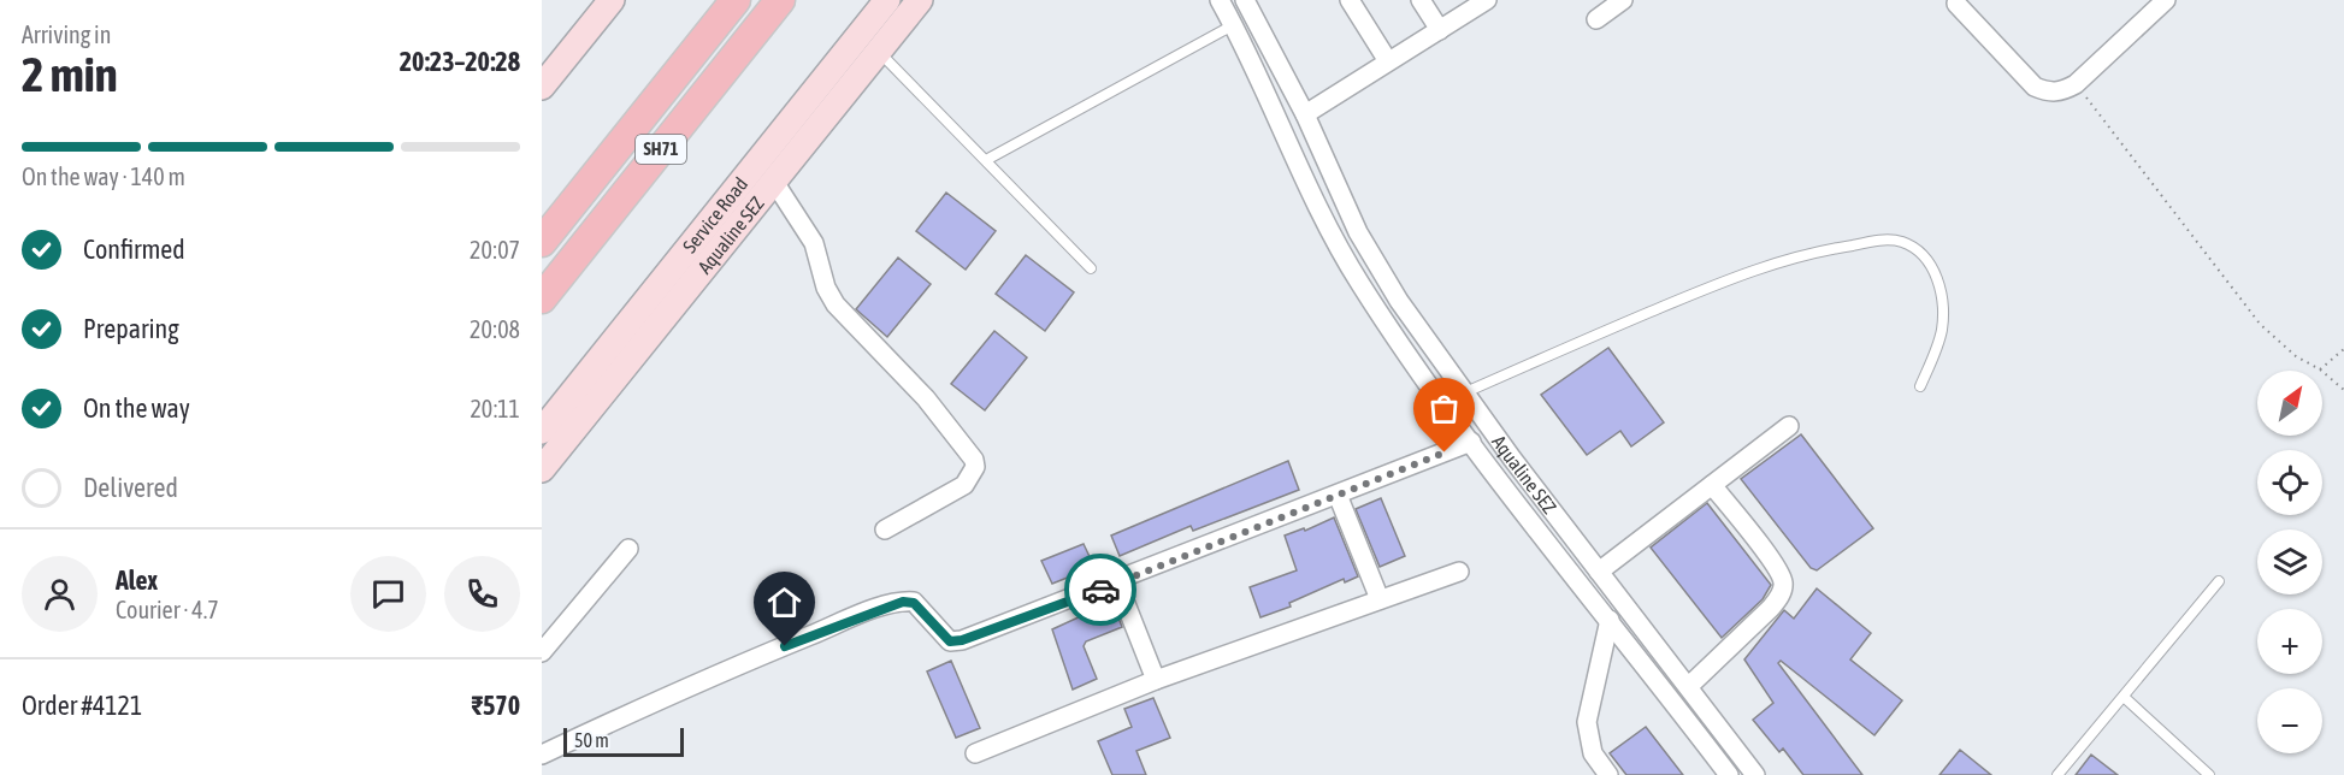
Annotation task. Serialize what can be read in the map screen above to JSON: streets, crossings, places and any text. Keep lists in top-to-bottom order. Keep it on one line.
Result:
{"streets":{"main road":["SH71"],"street":["Service Road","Aqualine SEZ"]},"scale_bar":"50 m","north":"top right","page":{"heading":["2 min","Arriving in","20:23–20:28"],"panel":["Alex","Courier · 4.7","Order #4121","₹570"],"bar":"On the way · 140 m","list":[["Confirmed","20:07"],["Preparing","20:08"],["On the way","20:11"],"Delivered"],"map_buttons":["+","−"],"scale":"50 m"}}
